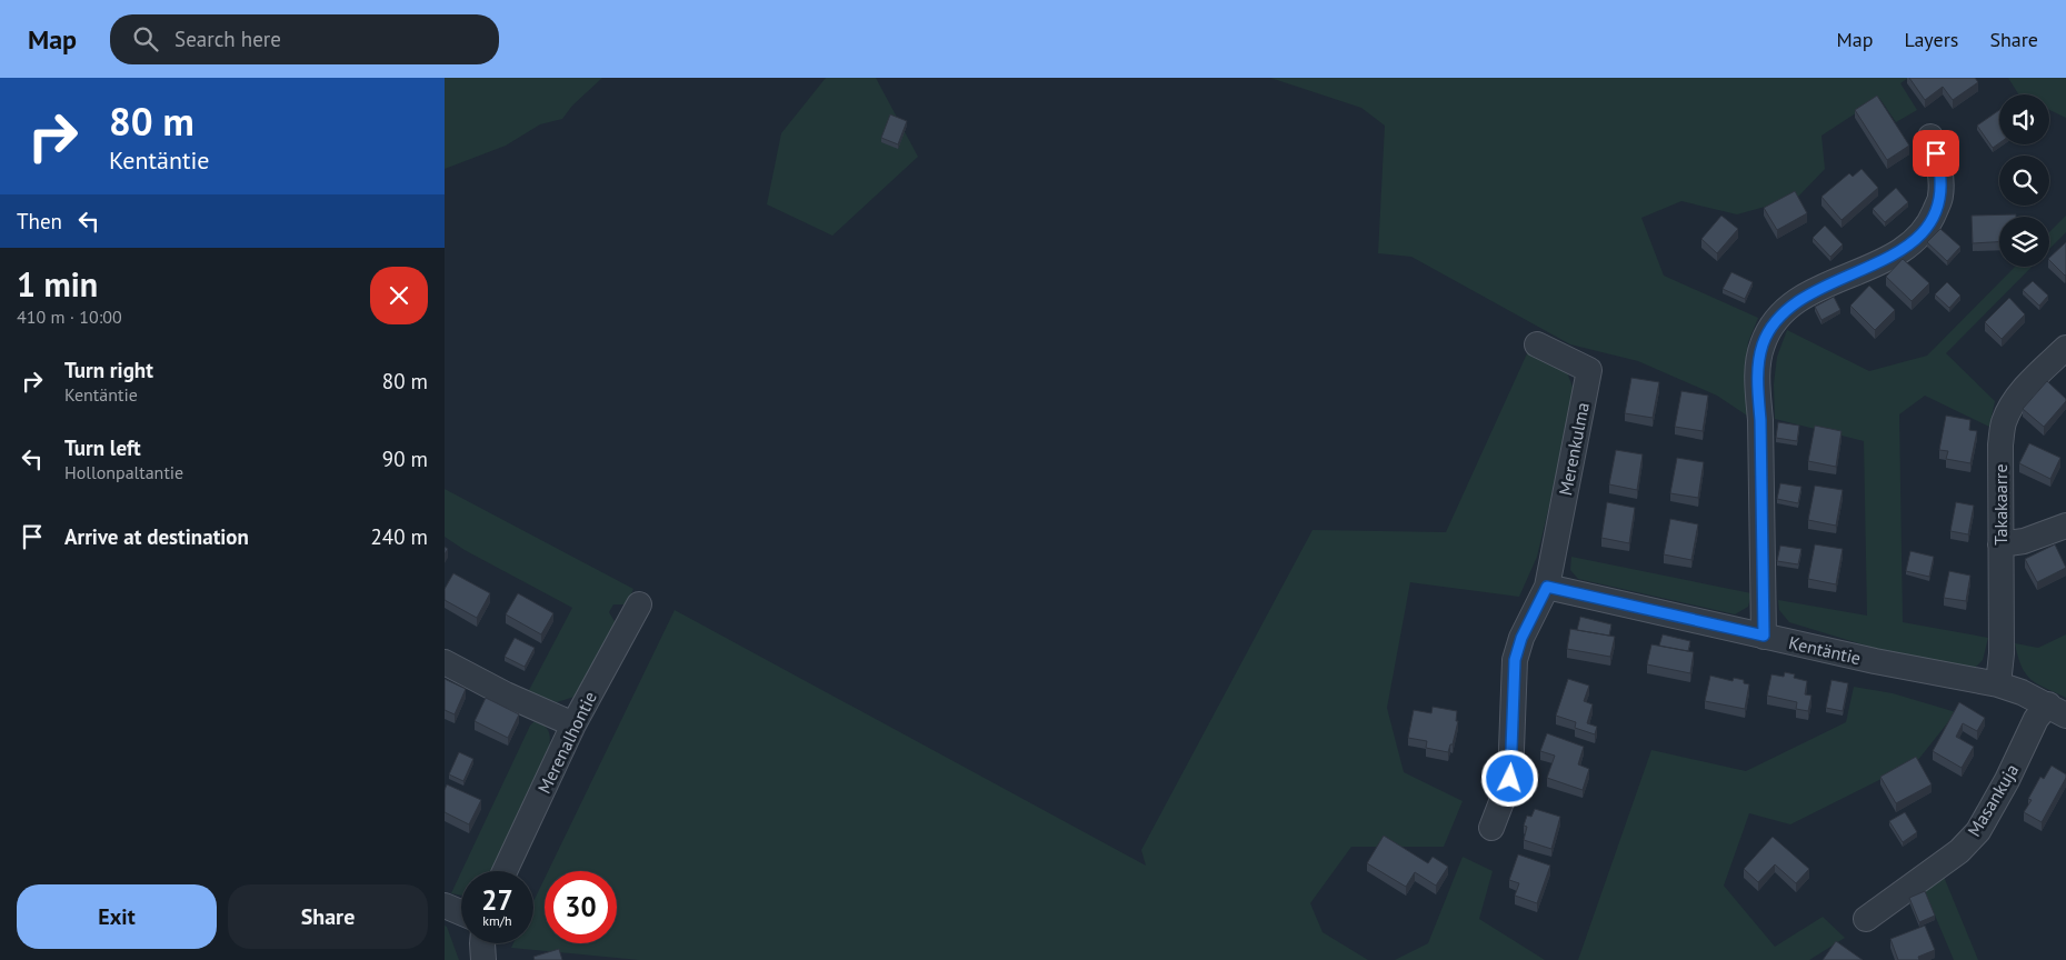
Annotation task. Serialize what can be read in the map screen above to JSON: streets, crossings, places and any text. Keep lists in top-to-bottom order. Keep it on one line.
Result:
{"streets":{"street":["Merenkulma","Takakaarre","Kentäntie","Merenalhontie","Masankuja"]},"crossings":[["Merenkulma","Kentäntie"],["Takakaarre","Masankuja"],["Kentäntie","Masankuja"]],"page":{"header":"Map","search":"Search here","nav":["Map","Layers","Share"],"turn":["80 m","Kentäntie"],"then":"Then","heading":["1 min","410 m · 10:00"],"list":[{"name":"Turn right","note":"Kentäntie","value":"80 m"},{"name":"Turn left","note":"Hollonpaltantie","value":"90 m"},{"name":"Arrive at destination","value":"240 m"}],"speed":"27 km/h","limit":"30","buttons":["Exit","Share"]}}
